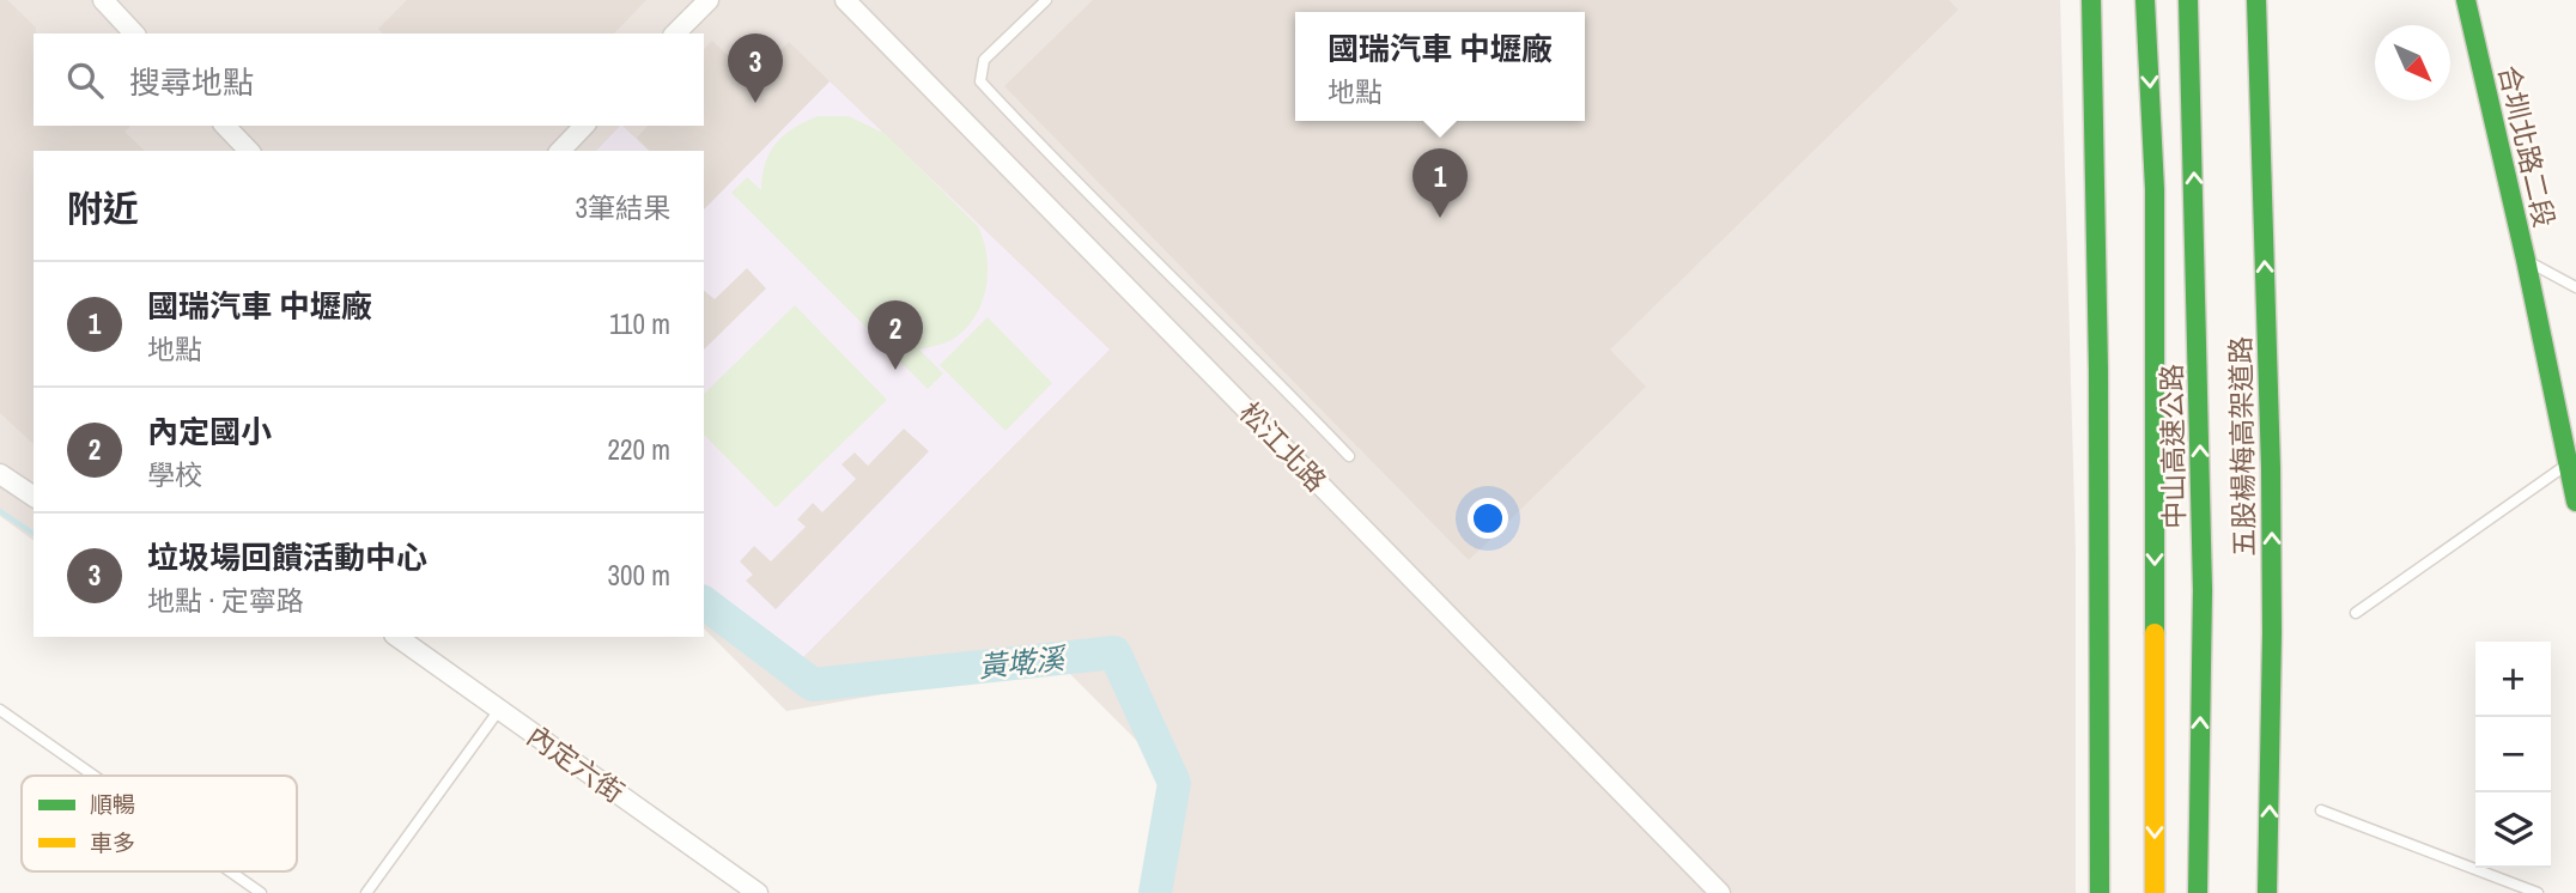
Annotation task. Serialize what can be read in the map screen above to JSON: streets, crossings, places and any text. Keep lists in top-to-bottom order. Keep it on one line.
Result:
{"streets":{"main road":["合圳北路二段","中山高速公路","五股楊梅高架道路"],"street":["松江北路","內定六街"]},"water":["黃墘溪"],"legend":["順暢","車多"],"north":"bottom right","page":{"popup":["國瑞汽車 中壢廠","地點"],"pins":["3","1","2"],"search":"搜尋地點","heading":["附近","3筆結果"],"list":[{"mark":"1","name":"國瑞汽車 中壢廠","note":"地點","value":"110 m"},{"mark":"2","name":"內定國小","note":"學校","value":"220 m"},{"mark":"3","name":"垃圾場回饋活動中心","note":"地點 · 定寧路","value":"300 m"}],"map_buttons":["+","−"]}}
